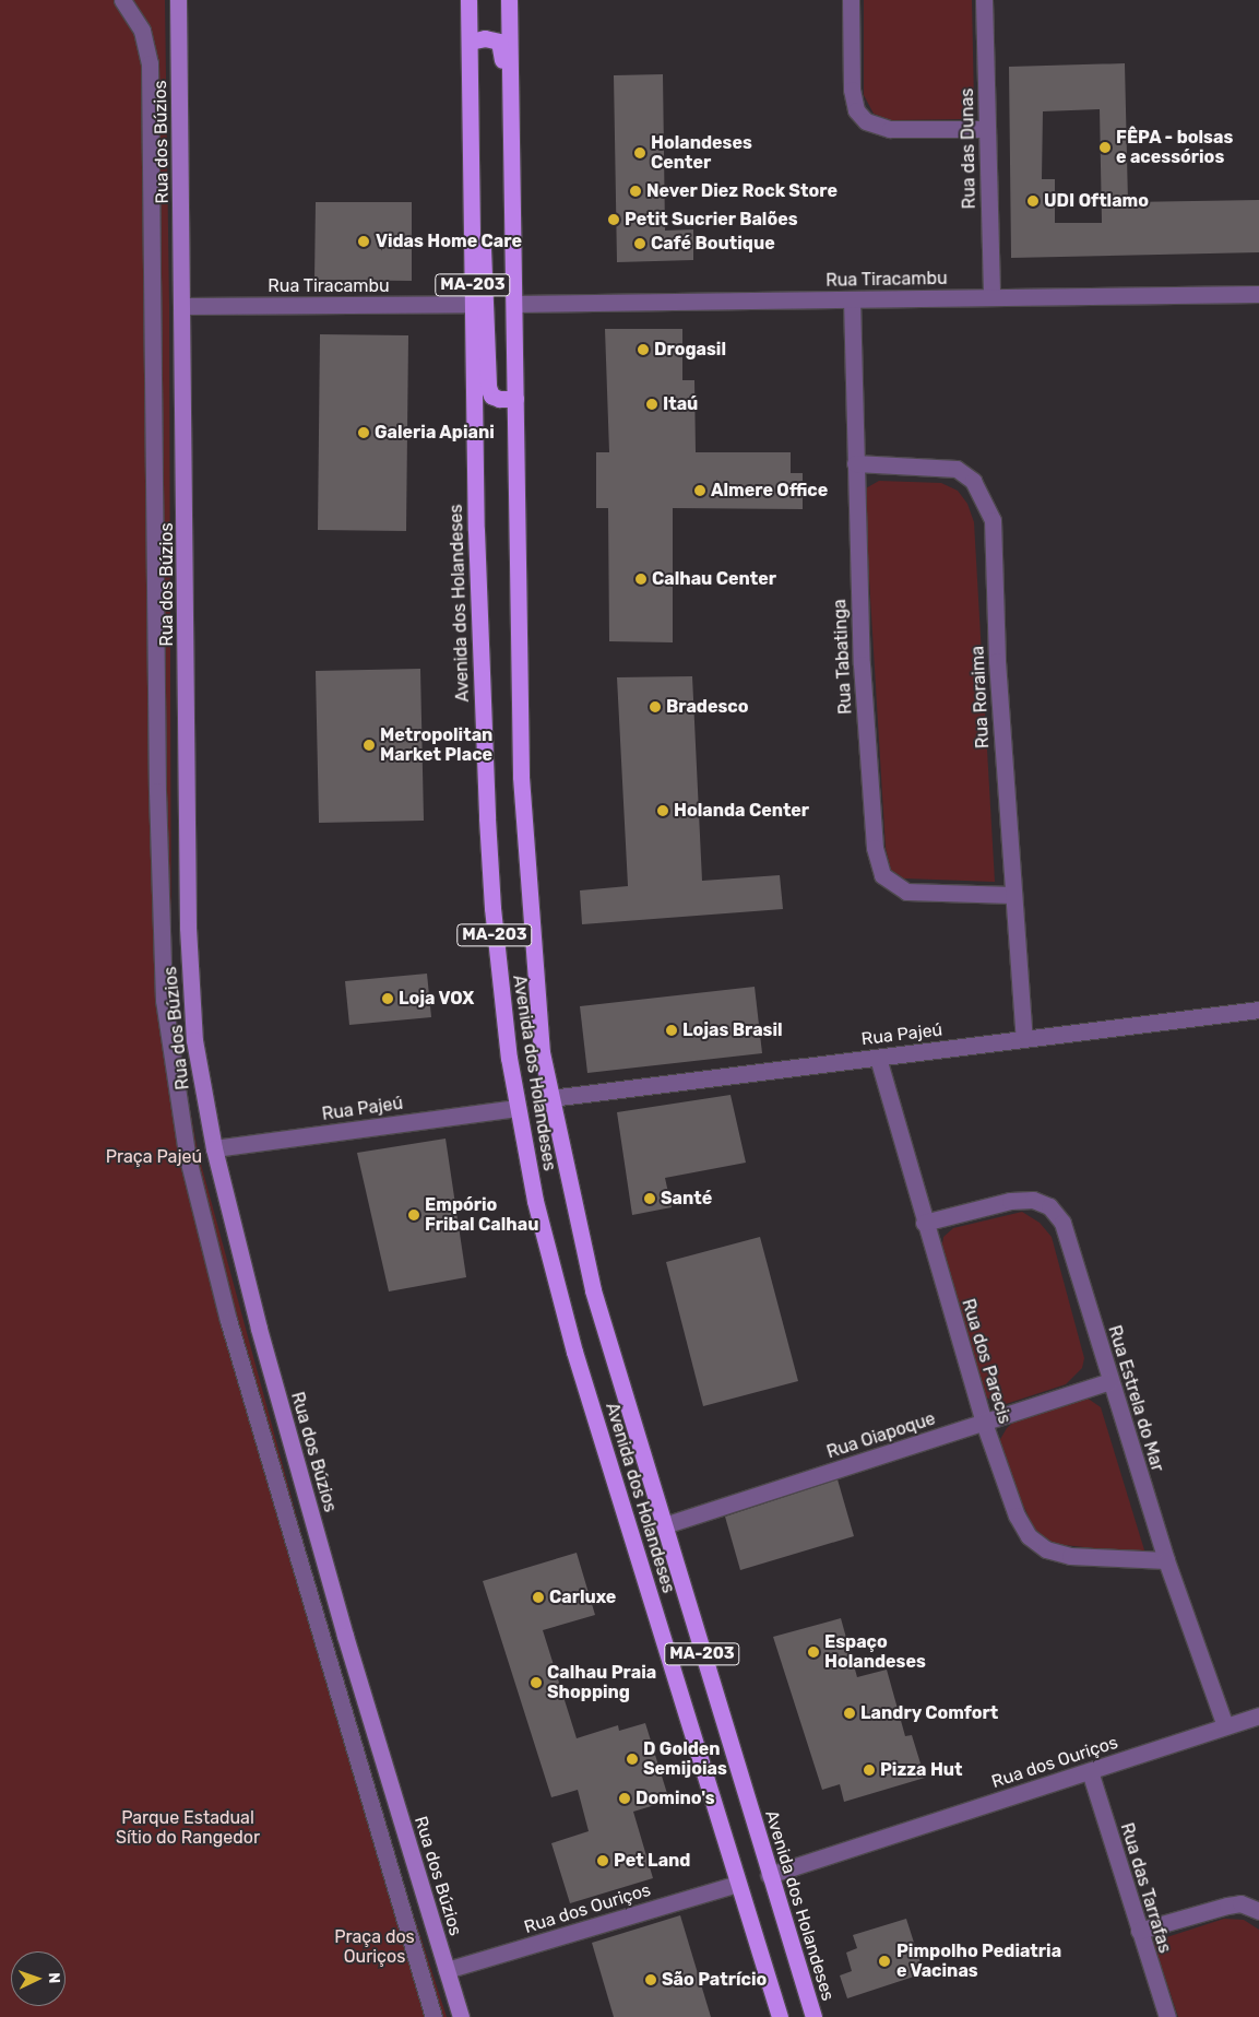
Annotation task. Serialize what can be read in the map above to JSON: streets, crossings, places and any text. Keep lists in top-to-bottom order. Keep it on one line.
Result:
{"streets":{"main road":["Rua dos Búzios","MA-203","Avenida dos Holandeses"],"street":["Rua das Dunas","Rua Tiracambu","Rua Tabatinga","Rua Roraima","Rua Pajeú","Rua dos Parecis","Rua Estrela do Mar","Rua Oiapoque","Rua dos Ouriços","Rua das Tarrafas"]},"crossings":[["Rua dos Búzios","Rua Tiracambu"],["Rua dos Búzios","Rua Pajeú"],["Rua dos Búzios","Rua dos Ouriços"],["Rua das Dunas","Rua Tiracambu"],["Rua Tiracambu","Avenida dos Holandeses"],["Rua Tiracambu","Rua Tabatinga"],["Avenida dos Holandeses","Rua Pajeú"],["Avenida dos Holandeses","Rua Oiapoque"],["Avenida dos Holandeses","Rua dos Ouriços"],["Rua Tabatinga","Rua Roraima"],["Rua Roraima","Rua Pajeú"],["Rua Pajeú","Rua dos Parecis"],["Rua dos Parecis","Rua Estrela do Mar"],["Rua dos Parecis","Rua Oiapoque"],["Rua Estrela do Mar","Rua Oiapoque"],["Rua Estrela do Mar","Rua dos Ouriços"],["Rua dos Ouriços","Rua das Tarrafas"]],"parks":["Praça Pajeú","Parque Estadual Sítio do Rangedor","Praça dos Ouriços"],"places":["FÊPA - bolsas e acessórios","Holandeses Center","Never Diez Rock Store","UDI Oftlamo","Petit Sucrier Balões","Vidas Home Care","Café Boutique","Drogasil","Itaú","Galeria Apiani","Almere Office","Calhau Center","Bradesco","Metropolitan Market Place","Holanda Center","Loja VOX","Lojas Brasil","Santé","Empório Fribal Calhau","Carluxe","Espaço Holandeses","Calhau Praia Shopping","Landry Comfort","D Golden Semijoias","Pizza Hut","Domino's","Pet Land","Pimpolho Pediatria e Vacinas","São Patrício"],"north":"right"}
